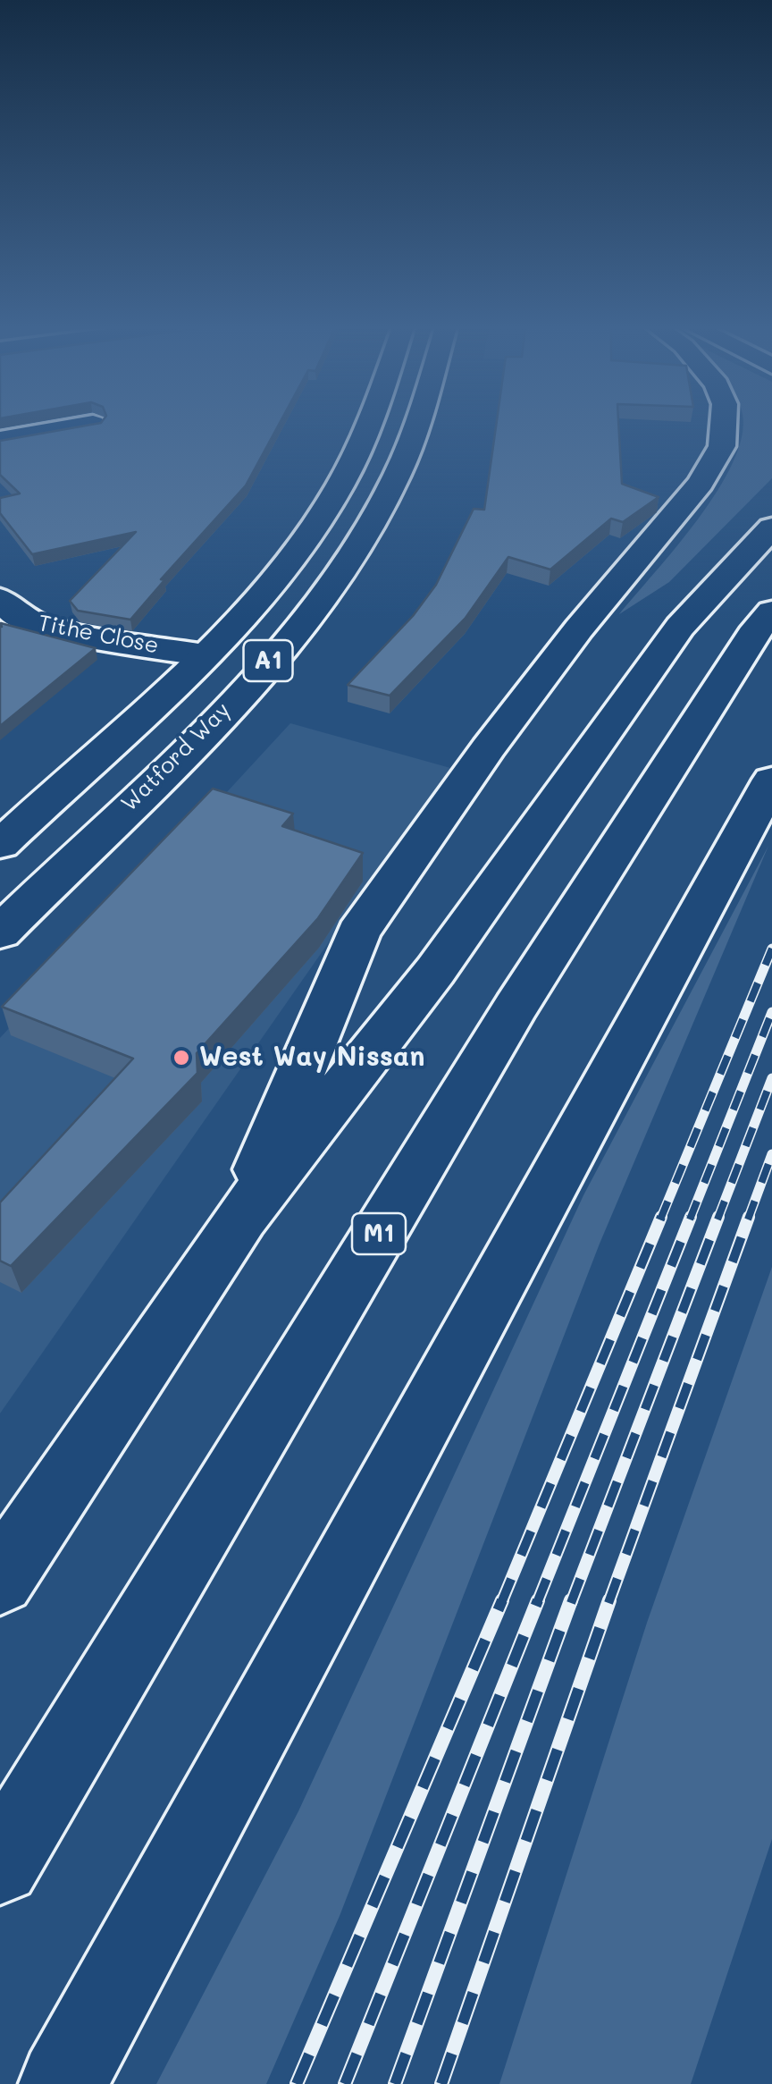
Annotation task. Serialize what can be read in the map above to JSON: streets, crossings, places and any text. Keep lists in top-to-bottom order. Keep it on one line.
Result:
{"streets":{"main road":["Tithe Close","A1","Watford Way","M1"]},"crossings":[["Tithe Close","Watford Way"]],"places":["West Way Nissan"]}
